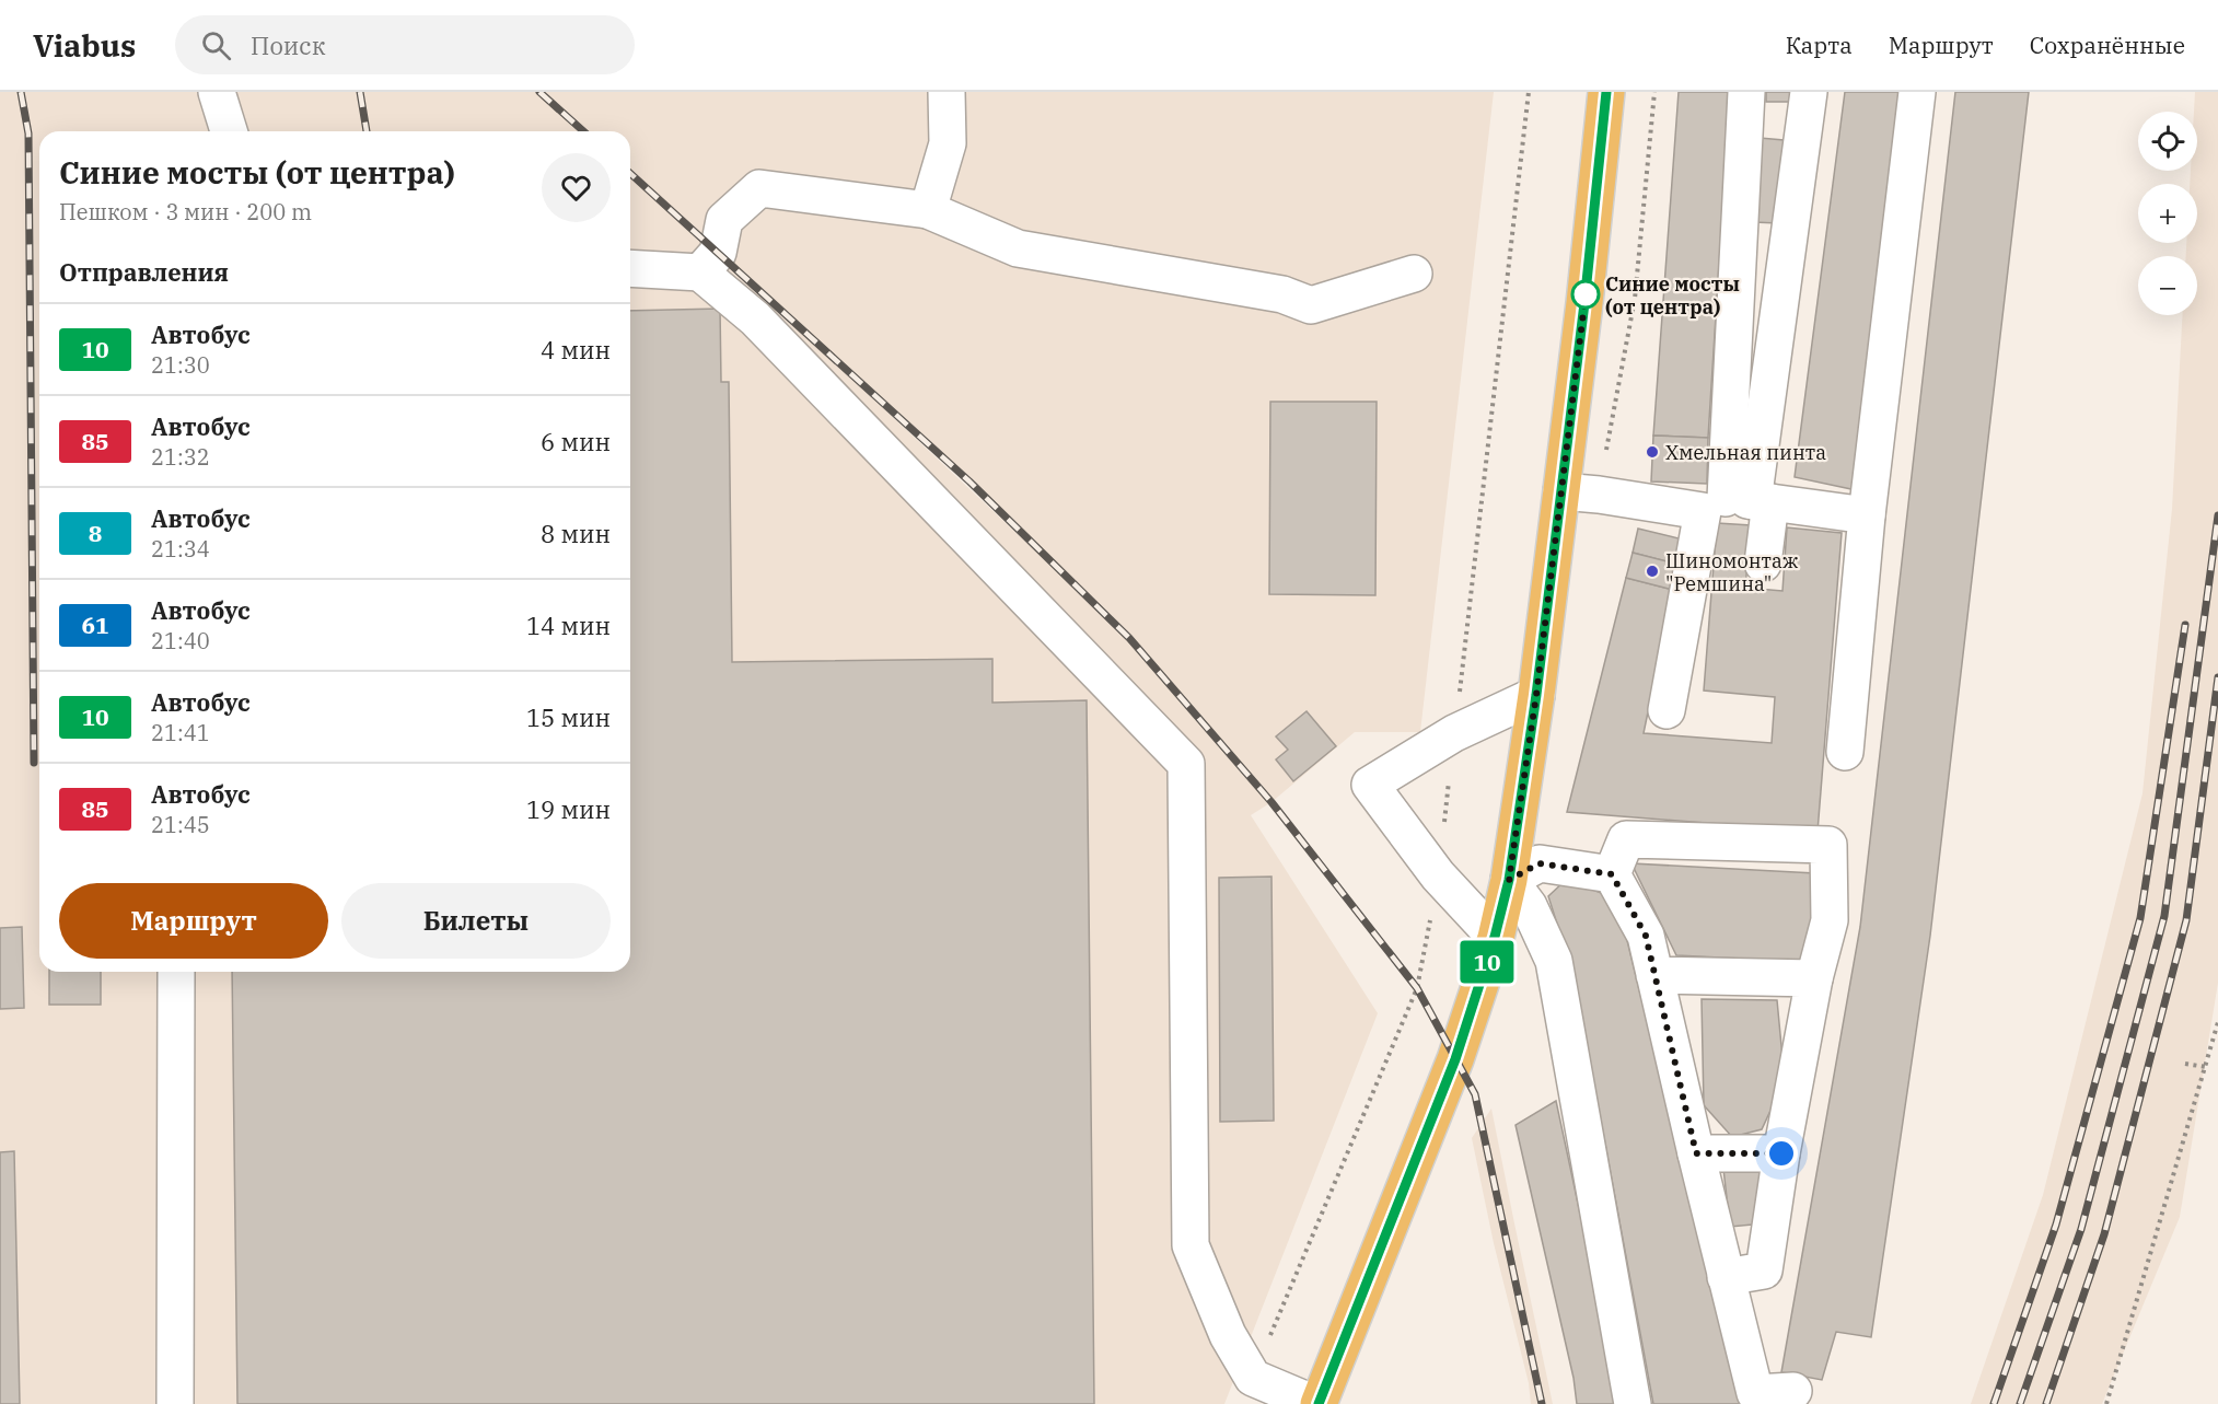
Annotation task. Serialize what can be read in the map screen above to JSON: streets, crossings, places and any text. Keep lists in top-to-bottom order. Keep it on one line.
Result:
{"places":["Синие мосты (от центра)","Хмельная пинта","Шиномонтаж \"Ремшина\""],"lines":["bus line 10"],"page":{"header":"Viabus","search":"Поиск","nav":["Карта","Маршрут","Сохранённые"],"on_map":"10","map_buttons":["+","−"],"heading":[["Синие мосты (от центра)","Пешком · 3 мин · 200 m"],"Отправления"],"list":[{"mark":"10","name":"Автобус","note":"21:30","value":"4 мин"},{"mark":"85","name":"Автобус","note":"21:32","value":"6 мин"},{"mark":"8","name":"Автобус","note":"21:34","value":"8 мин"},{"mark":"61","name":"Автобус","note":"21:40","value":"14 мин"},{"mark":"10","name":"Автобус","note":"21:41","value":"15 мин"},{"mark":"85","name":"Автобус","note":"21:45","value":"19 мин"}],"buttons":["Маршрут","Билеты"]}}
